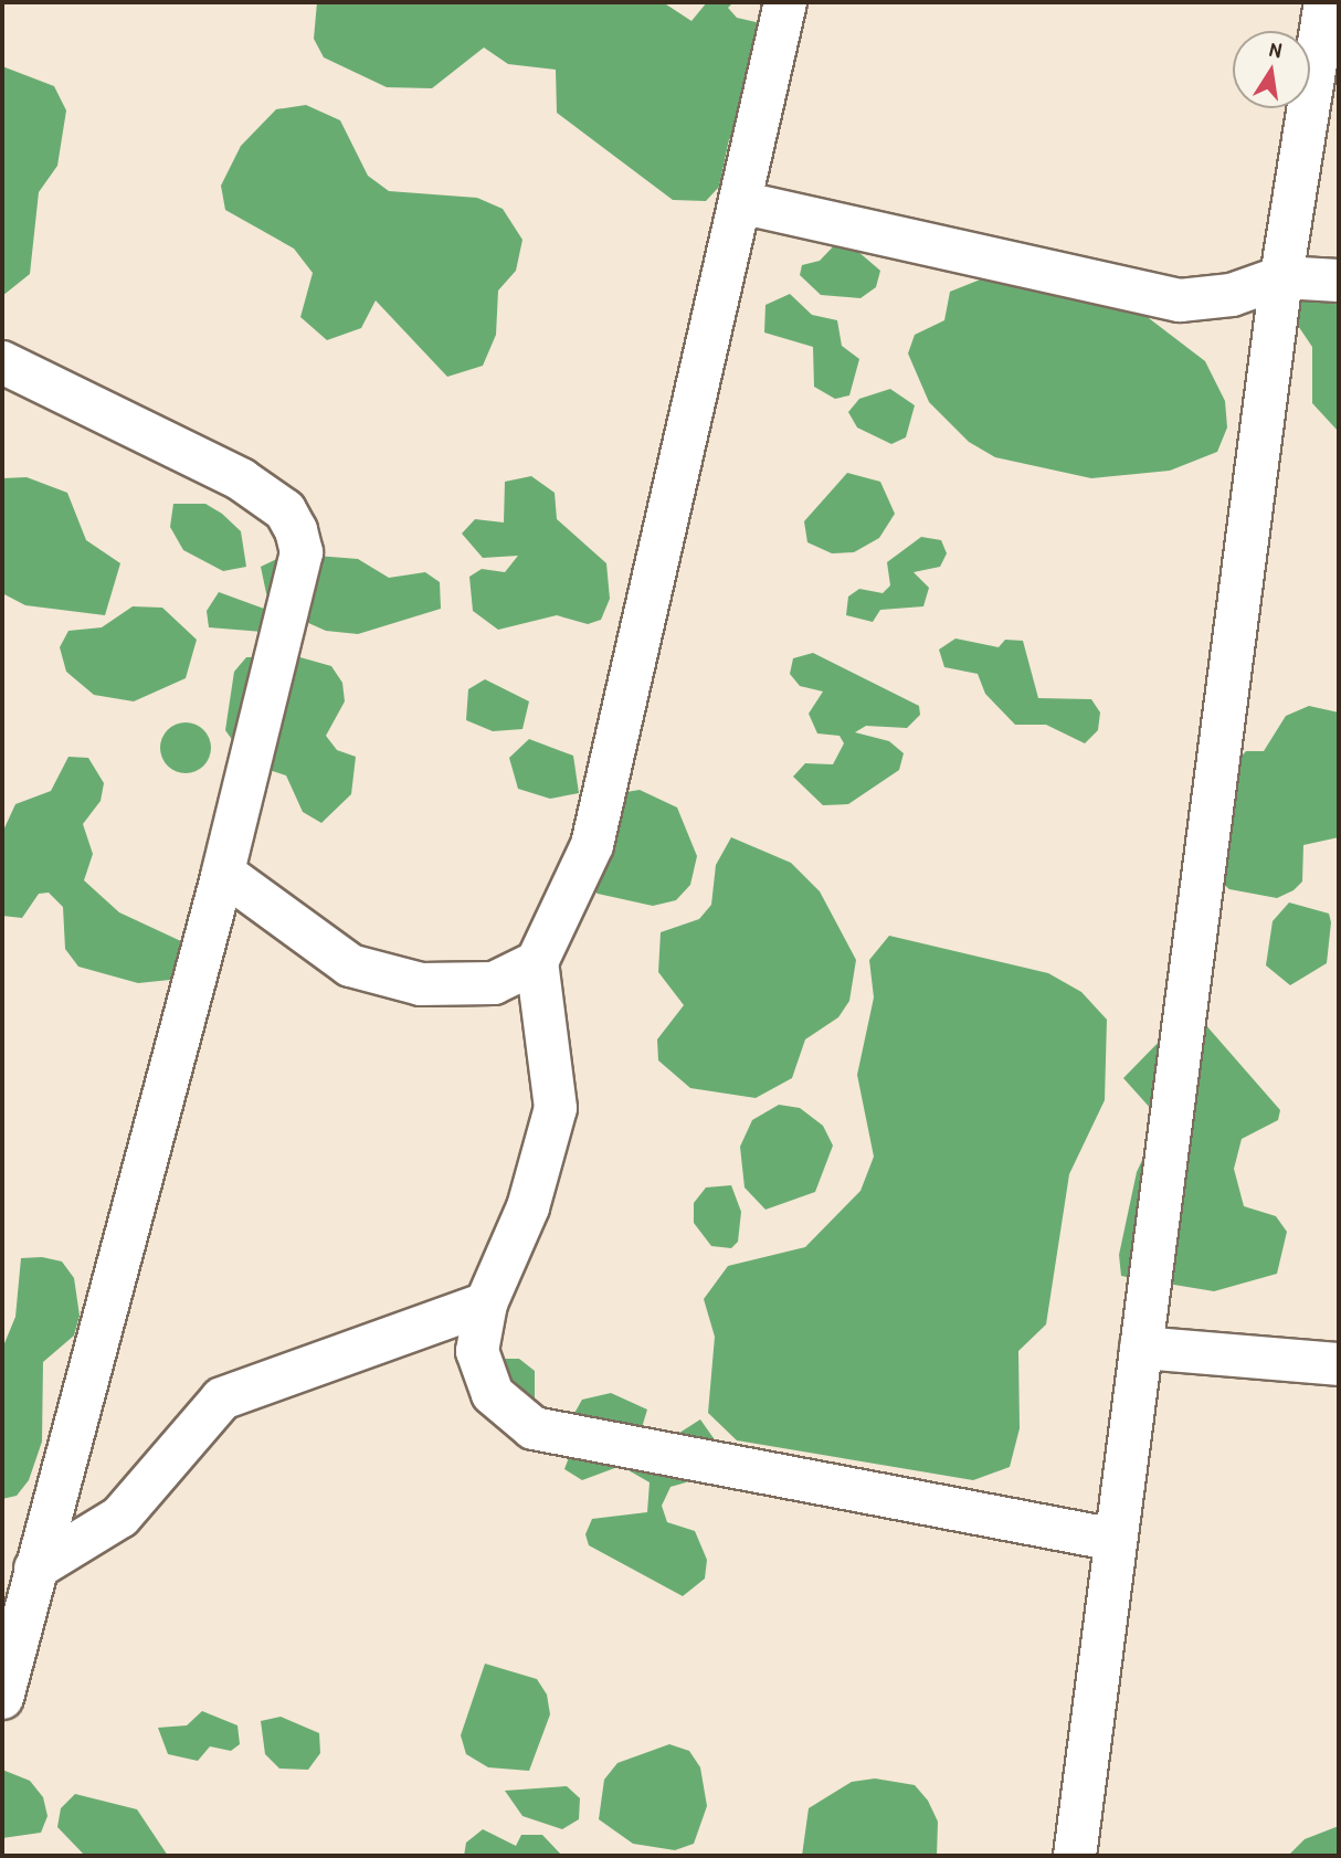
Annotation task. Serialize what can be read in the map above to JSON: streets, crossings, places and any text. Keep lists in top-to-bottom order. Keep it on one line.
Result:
{"north":"top"}
